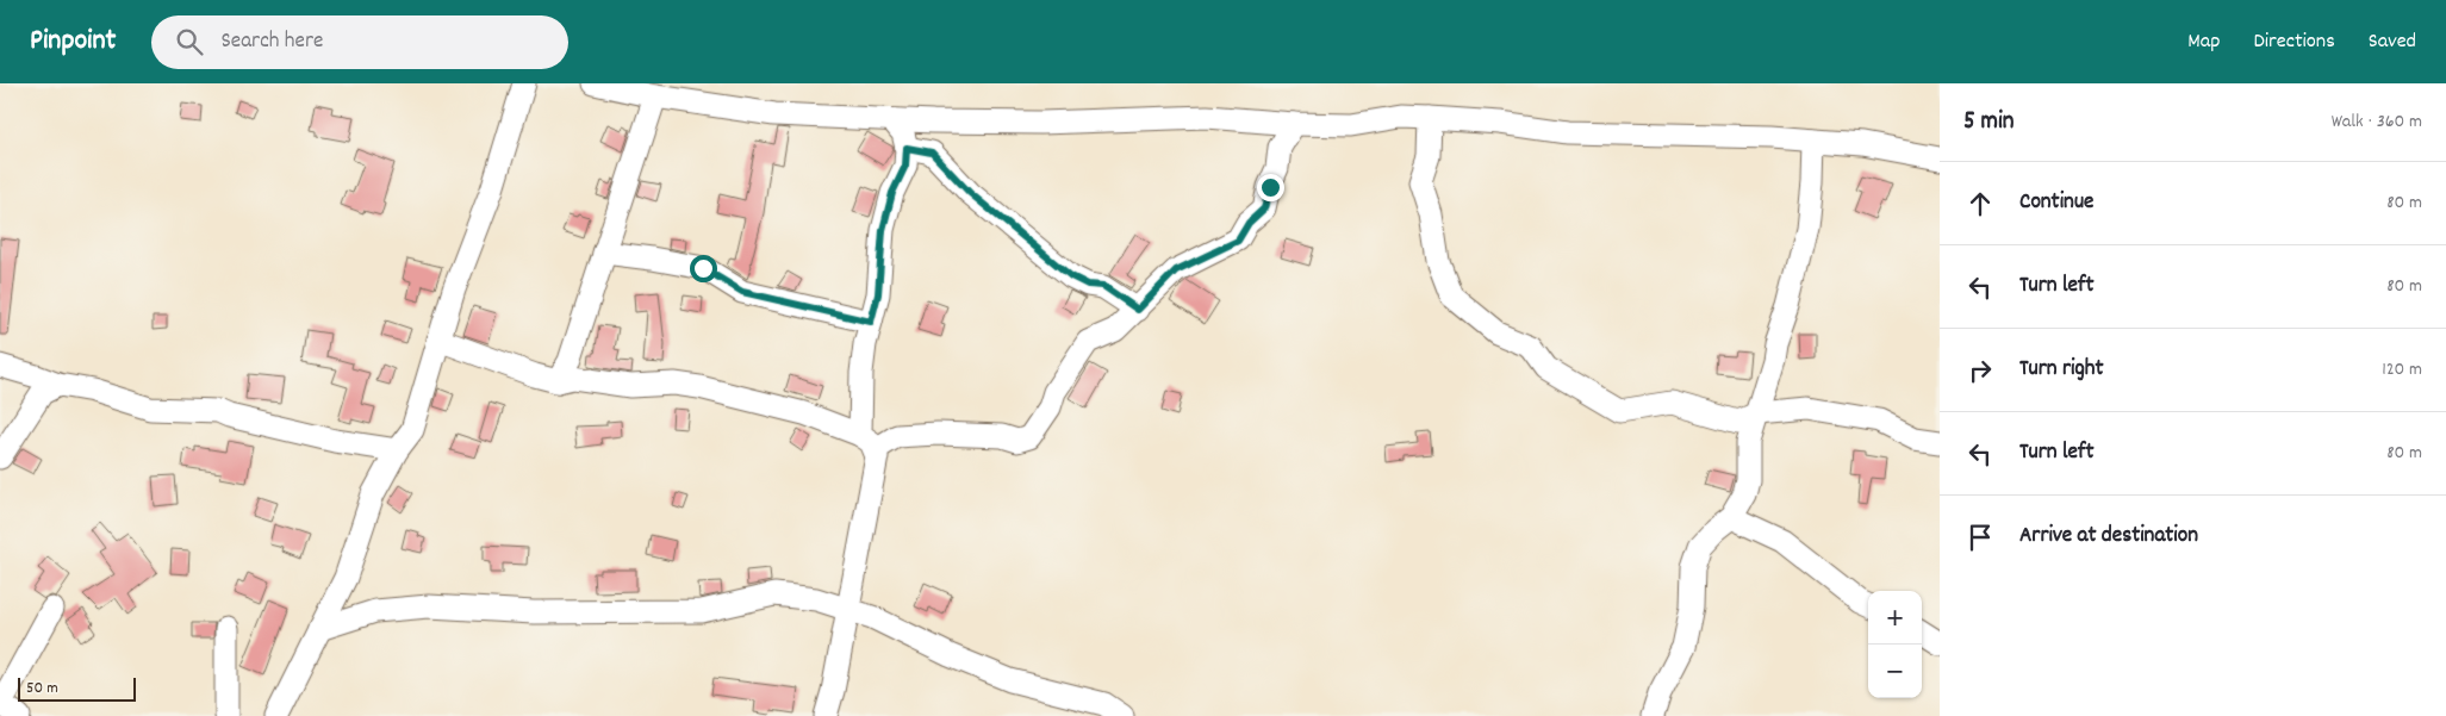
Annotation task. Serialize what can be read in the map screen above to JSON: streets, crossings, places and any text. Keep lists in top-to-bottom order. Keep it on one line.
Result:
{"scale_bar":"50 m","page":{"header":"Pinpoint","search":"Search here","nav":["Map","Directions","Saved"],"heading":["5 min","Walk · 360 m"],"list":[["Continue","80 m"],["Turn left","80 m"],["Turn right","120 m"],["Turn left","80 m"],"Arrive at destination"],"map_buttons":["+","−"],"scale":"50 m"}}
